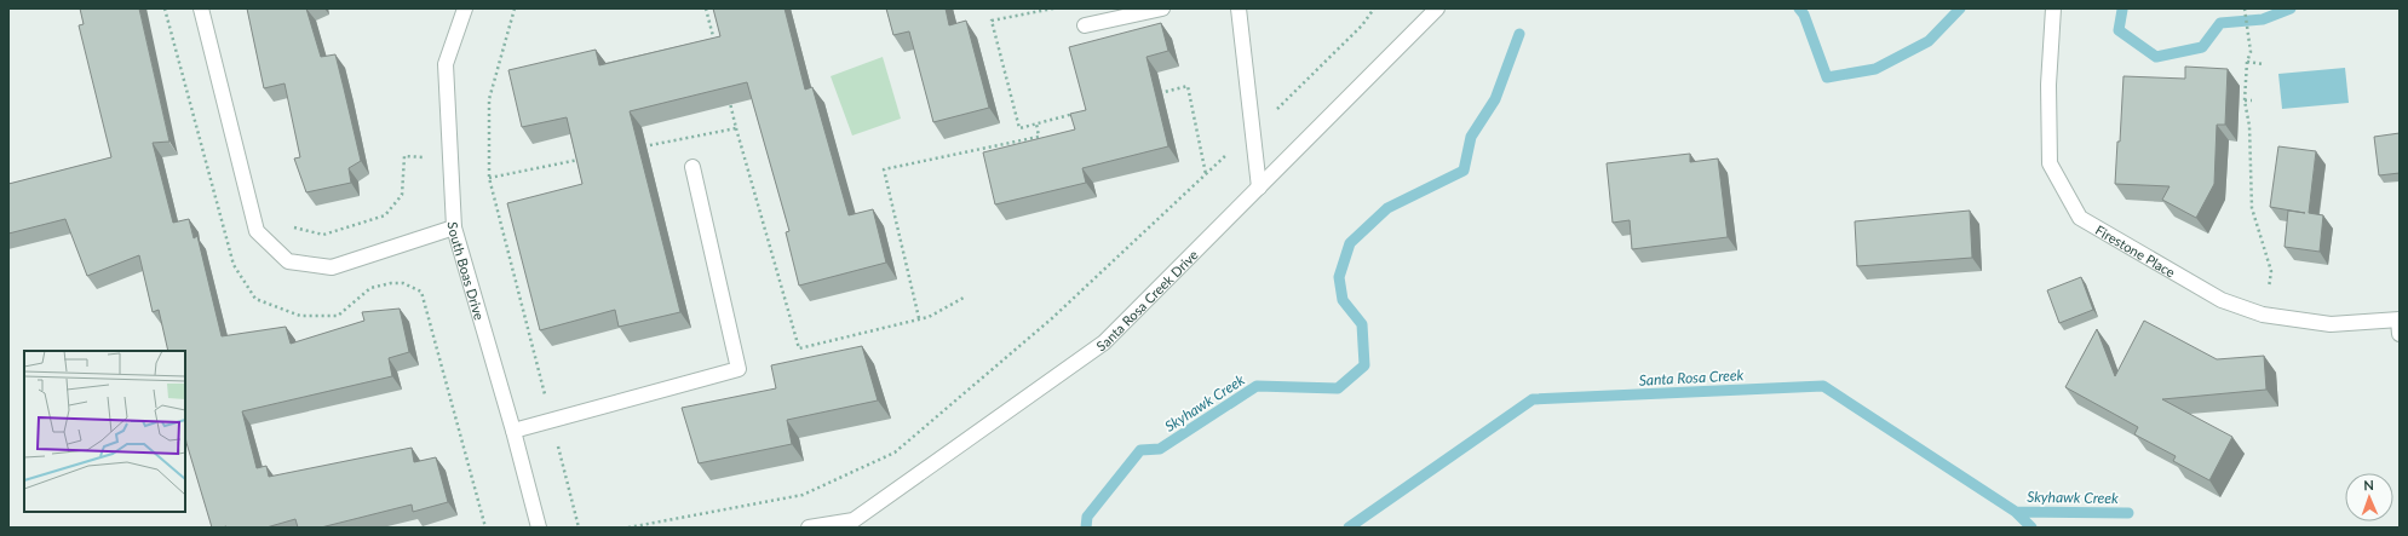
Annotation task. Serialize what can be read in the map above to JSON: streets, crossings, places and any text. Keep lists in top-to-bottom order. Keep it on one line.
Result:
{"streets":{"street":["Firestone Place","South Boas Drive","Santa Rosa Creek Drive"]},"water":["Santa Rosa Creek","Skyhawk Creek"],"north":"top"}
